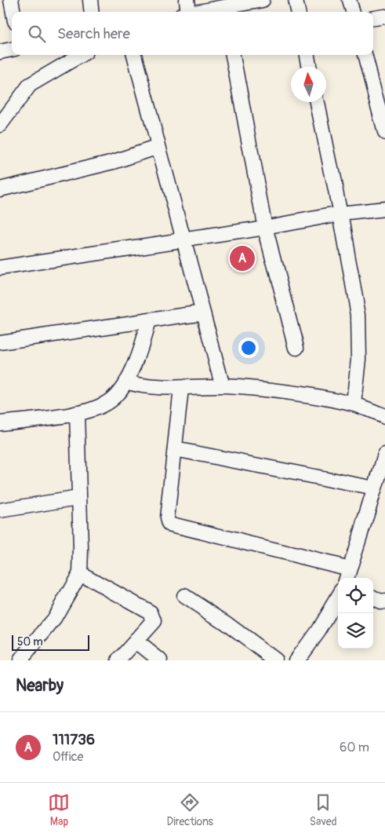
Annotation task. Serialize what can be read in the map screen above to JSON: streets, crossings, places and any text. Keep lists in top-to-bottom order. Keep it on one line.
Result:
{"scale_bar":"50 m","north":"top","page":{"search":"Search here","pins":"A","scale":"50 m","heading":"Nearby","list":[{"mark":"A","name":"111736","note":"Office","value":"60 m"}],"nav":["Map","Directions","Saved"]}}
